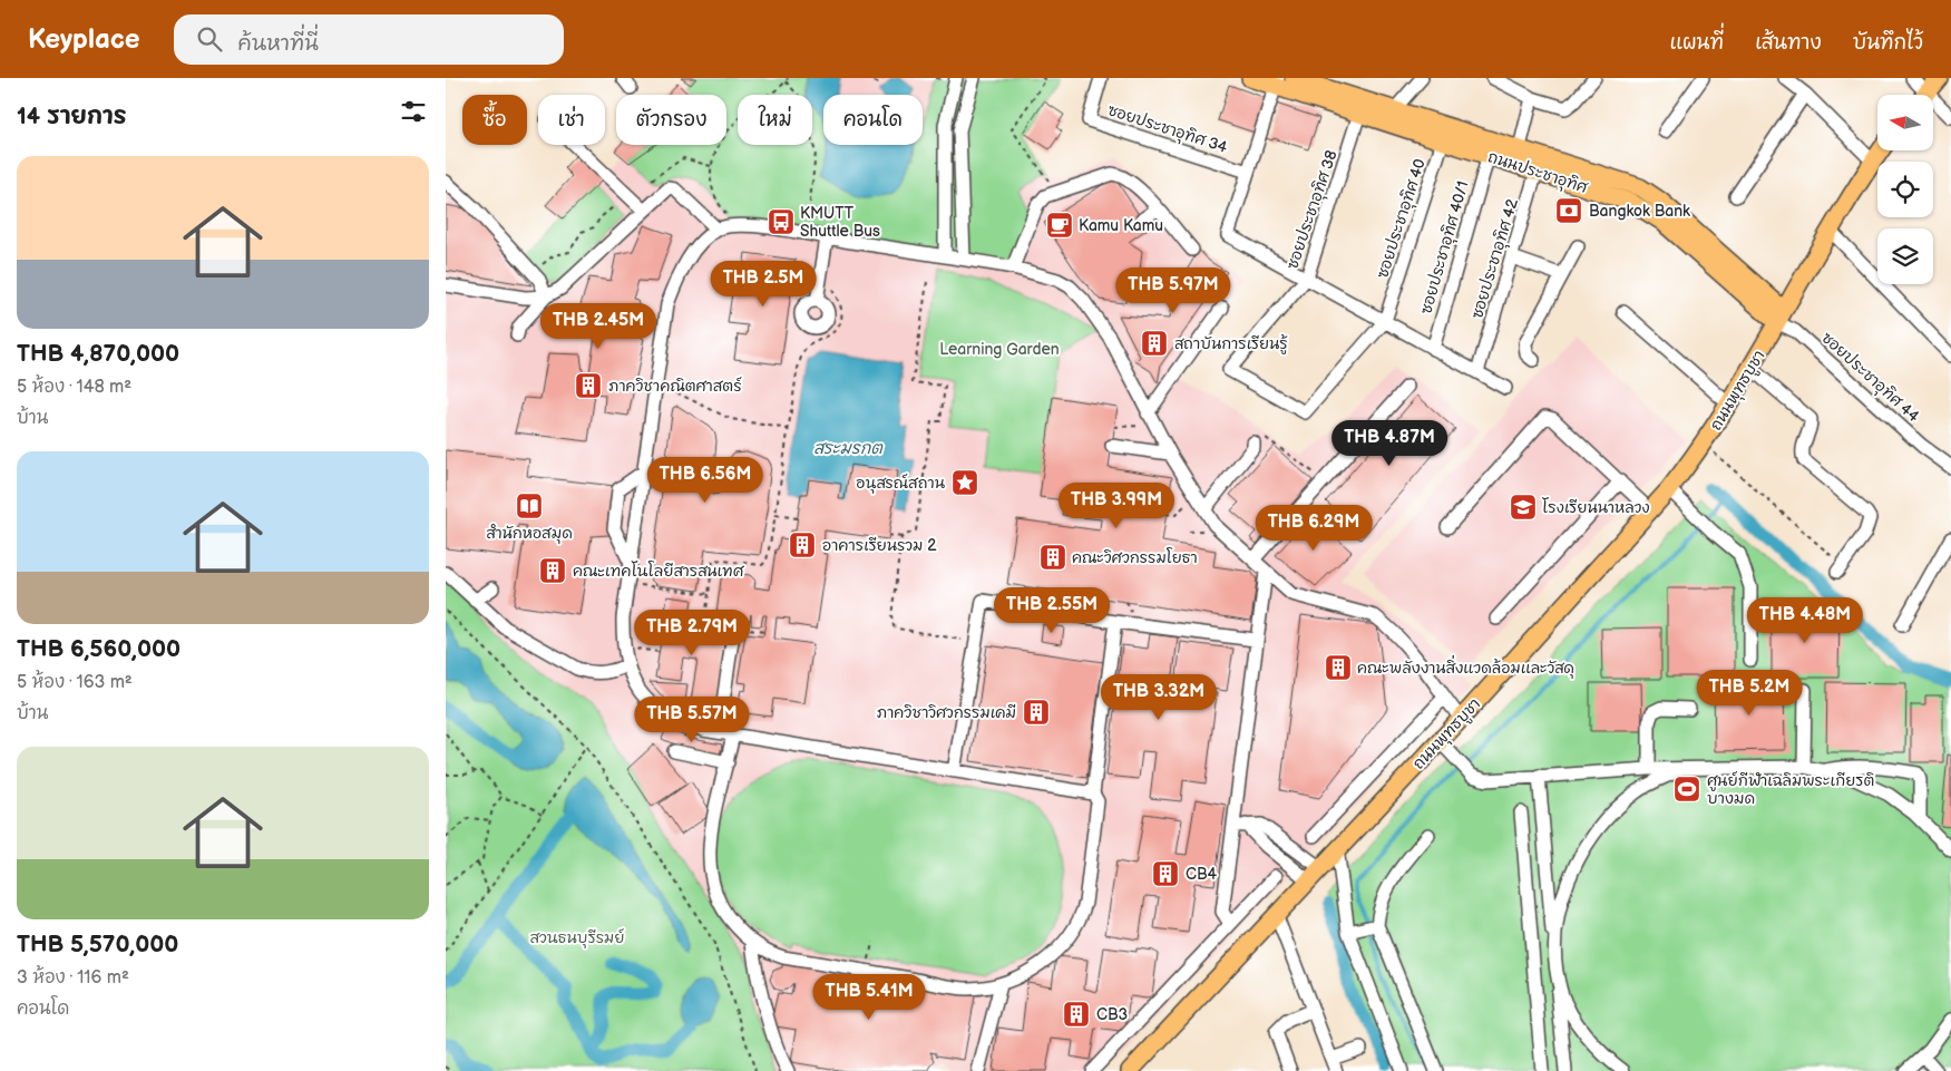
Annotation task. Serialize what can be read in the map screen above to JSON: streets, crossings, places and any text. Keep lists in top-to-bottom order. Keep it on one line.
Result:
{"streets":{"main road":["ถนนประชาอุทิศ","ถนนพุทธบูชา"],"street":["ซอยประชาอุทิศ 34","ซอยประชาอุทิศ 38","ซอยประชาอุทิศ 40","ซอยประชาอุทิศ 40/1","ซอยประชาอุทิศ 42","ซอยประชาอุทิศ 44"]},"crossings":[["ถนนประชาอุทิศ","ซอยประชาอุทิศ 38"],["ถนนประชาอุทิศ","ซอยประชาอุทิศ 40"],["ถนนประชาอุทิศ","ซอยประชาอุทิศ 40/1"],["ถนนประชาอุทิศ","ซอยประชาอุทิศ 42"],["ถนนประชาอุทิศ","ซอยประชาอุทิศ 44"],["ถนนประชาอุทิศ","ถนนพุทธบูชา"],["ซอยประชาอุทิศ 38","ซอยประชาอุทิศ 40"],["ซอยประชาอุทิศ 44","ถนนพุทธบูชา"]],"water":["สระมรกต"],"parks":["Learning Garden","สวนธนบุรีรมย์"],"places":{"bank":["Bangkok Bank"],"bus stop":["KMUTT Shuttle Bus"],"cafe":["Kamu Kamu"],"building":["สถาบันการเรียนรู้","ภาควิชาคณิตศาสตร์","อาคารเรียนรวม 2","คณะวิศวกรรมโยธา","คณะเทคโนโลยีสารสนเทศ","คณะพลังงานสิ่งแวดล้อมและวัสดุ","ภาควิชาวิศวกรรมเคมี","CB4","CB3"],"place":["อนุสรณ์สถาน"],"library":["สำนักหอสมุด"],"school or university":["โรงเรียนนาหลวง"],"sports":["ศูนย์กีฬาเฉลิมพระเกียรติ บางมด"]},"north":"left","page":{"header":"Keyplace","search":"ค้นหาที่นี่","nav":["แผนที่","เส้นทาง","บันทึกไว้"],"heading":"14 รายการ","chip":["ซื้อ","เช่า","ตัวกรอง","ใหม่","คอนโด"],"list":[{"name":"THB 4,870,000","note":"5 ห้อง · 148 m² · บ้าน"},{"name":"THB 6,560,000","note":"5 ห้อง · 163 m² · บ้าน"},{"name":"THB 5,570,000","note":"3 ห้อง · 116 m² · คอนโด"}],"price":["THB 2.5M","THB 5.97M","THB 2.45M","THB 4.87M","THB 6.56M","THB 3.99M","THB 6.29M","THB 2.55M","THB 4.48M","THB 2.79M","THB 5.2M","THB 3.32M","THB 5.57M","THB 5.41M"]}}
